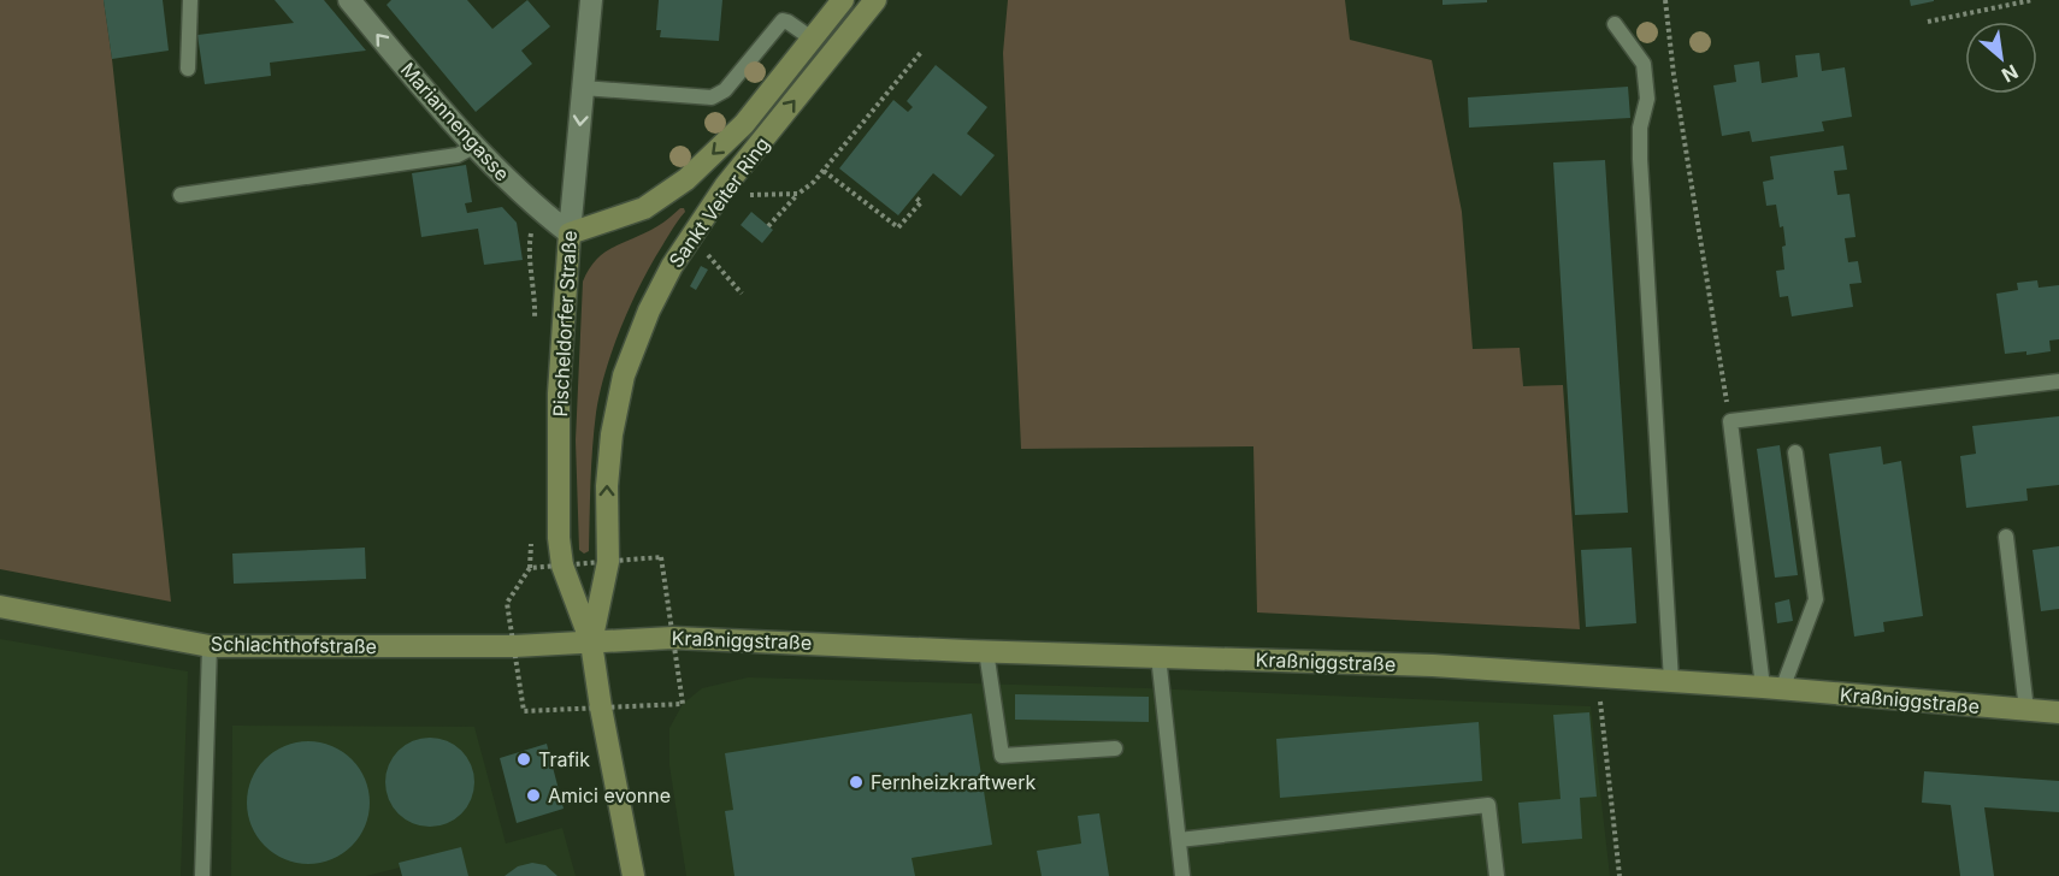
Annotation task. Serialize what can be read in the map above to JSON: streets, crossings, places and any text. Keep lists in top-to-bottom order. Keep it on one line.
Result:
{"streets":{"street":["Mariannengasse","Sankt Veiter Ring","Pischeldorfer Straße","Kraßniggstraße","Schlachthofstraße"]},"crossings":[["Mariannengasse","Sankt Veiter Ring"],["Mariannengasse","Pischeldorfer Straße"],["Sankt Veiter Ring","Pischeldorfer Straße"],["Pischeldorfer Straße","Kraßniggstraße"],["Pischeldorfer Straße","Schlachthofstraße"],["Kraßniggstraße","Schlachthofstraße"]],"one_way":["Mariannengasse"],"places":["Trafik","Fernheizkraftwerk","Amici evonne"],"north":"bottom right"}
